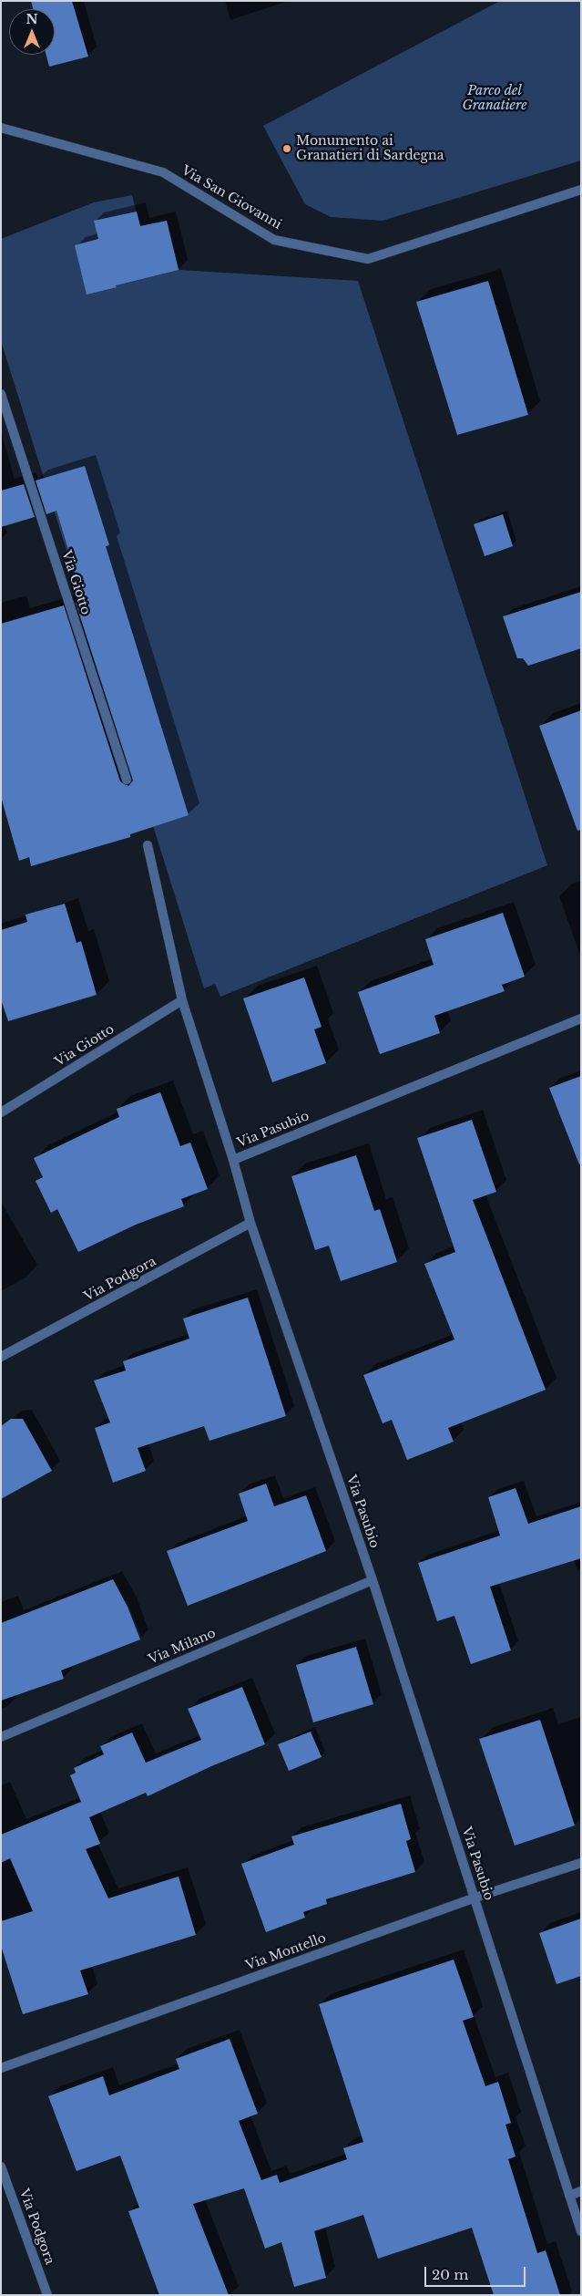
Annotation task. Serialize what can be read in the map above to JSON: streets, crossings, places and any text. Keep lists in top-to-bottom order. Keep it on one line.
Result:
{"streets":{"street":["Via San Giovanni","Via Giotto","Via Pasubio","Via Podgora","Via Milano","Via Montello"]},"crossings":[["Via Pasubio","Via Podgora"],["Via Pasubio","Via Milano"],["Via Pasubio","Via Montello"]],"parks":["Parco del Granatiere"],"places":["Monumento ai Granatieri di Sardegna"],"scale_bar":"20 m","north":"top"}
